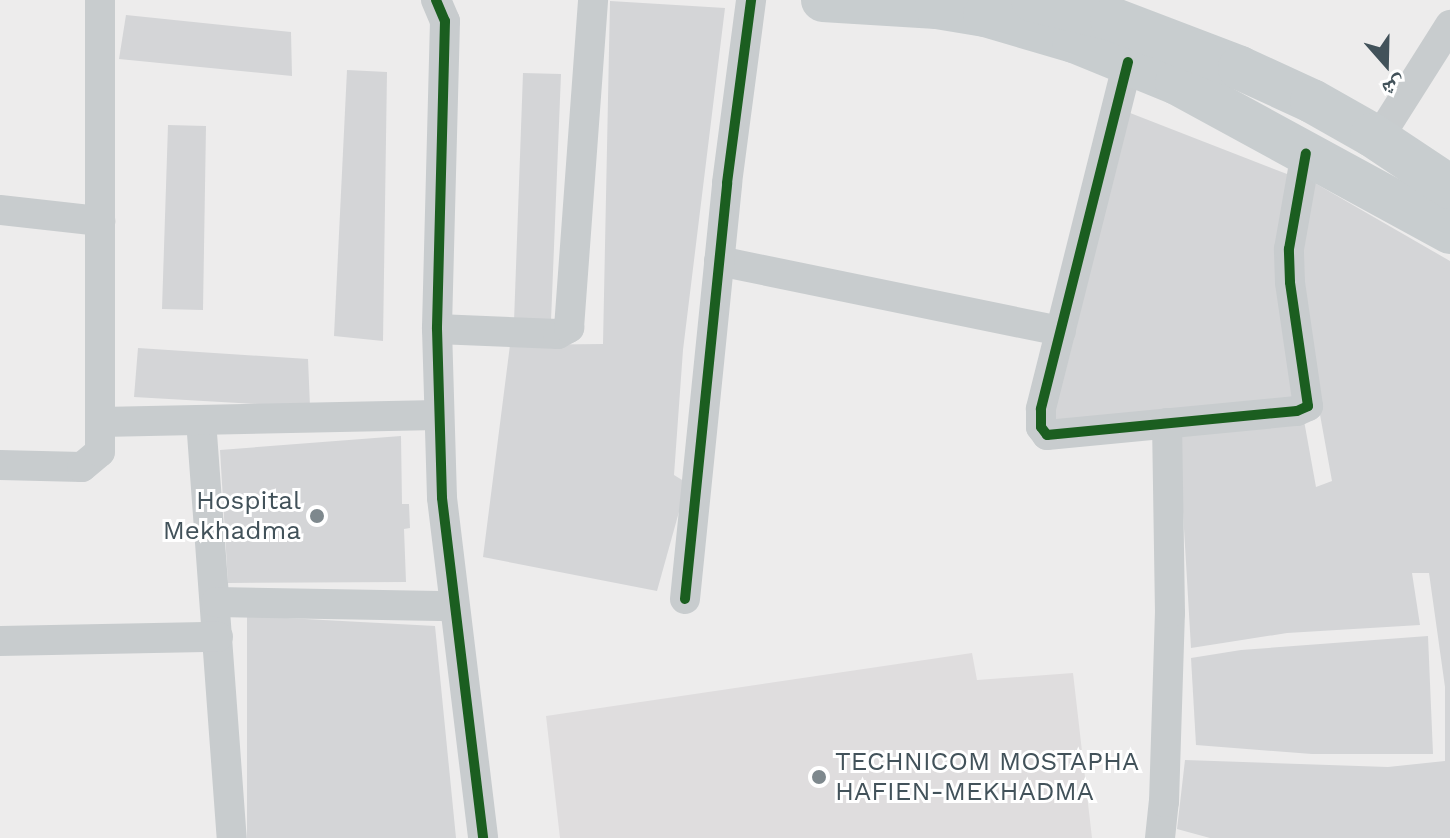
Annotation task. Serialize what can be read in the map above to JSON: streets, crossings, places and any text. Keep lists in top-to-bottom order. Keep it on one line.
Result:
{"places":["Hospital Mekhadma","TECHNICOM MOSTAPHA HAFIEN-MEKHADMA"],"north":"bottom"}
